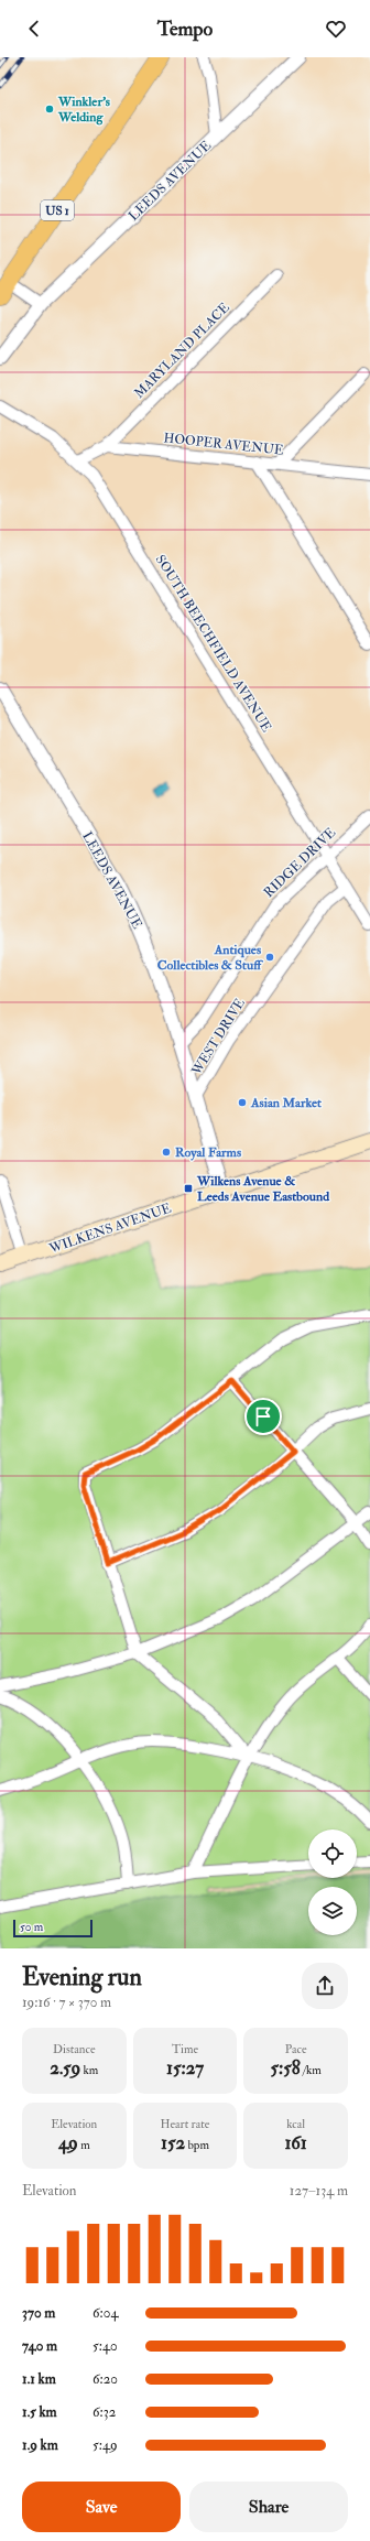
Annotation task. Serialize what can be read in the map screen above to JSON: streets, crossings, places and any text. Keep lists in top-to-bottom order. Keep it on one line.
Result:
{"streets":{"main road":["US 1","WILKENS AVENUE"],"street":["LEEDS AVENUE","MARYLAND PLACE","HOOPER AVENUE","SOUTH BEECHFIELD AVENUE","RIDGE DRIVE","WEST DRIVE"]},"crossings":[["LEEDS AVENUE","RIDGE DRIVE"],["LEEDS AVENUE","WEST DRIVE"],["LEEDS AVENUE","WILKENS AVENUE"],["MARYLAND PLACE","HOOPER AVENUE"],["SOUTH BEECHFIELD AVENUE","RIDGE DRIVE"],["SOUTH BEECHFIELD AVENUE","WEST DRIVE"]],"places":{"other":["Winkler's Welding","Antiques Collectibles & Stuff","Asian Market","Royal Farms"],"transit":["Wilkens Avenue & Leeds Avenue Eastbound"]},"scale_bar":"50 m","page":{"header":"Tempo","scale":"50 m","heading":["Evening run","19:16 · 7 × 370 m"],"stats":[["Distance","2.59 km"],["Time","15:27"],["Pace","5:58 /km"],["Elevation","49 m"],["Heart rate","152 bpm"],["kcal","161"]],"chart":["Elevation","127–134 m"],"list":[{"name":"370 m","note":"6:04"},{"name":"740 m","note":"5:40"},{"name":"1.1 km","note":"6:20"},{"name":"1.5 km","note":"6:32"},{"name":"1.9 km","note":"5:49"}],"buttons":["Save","Share"]}}
